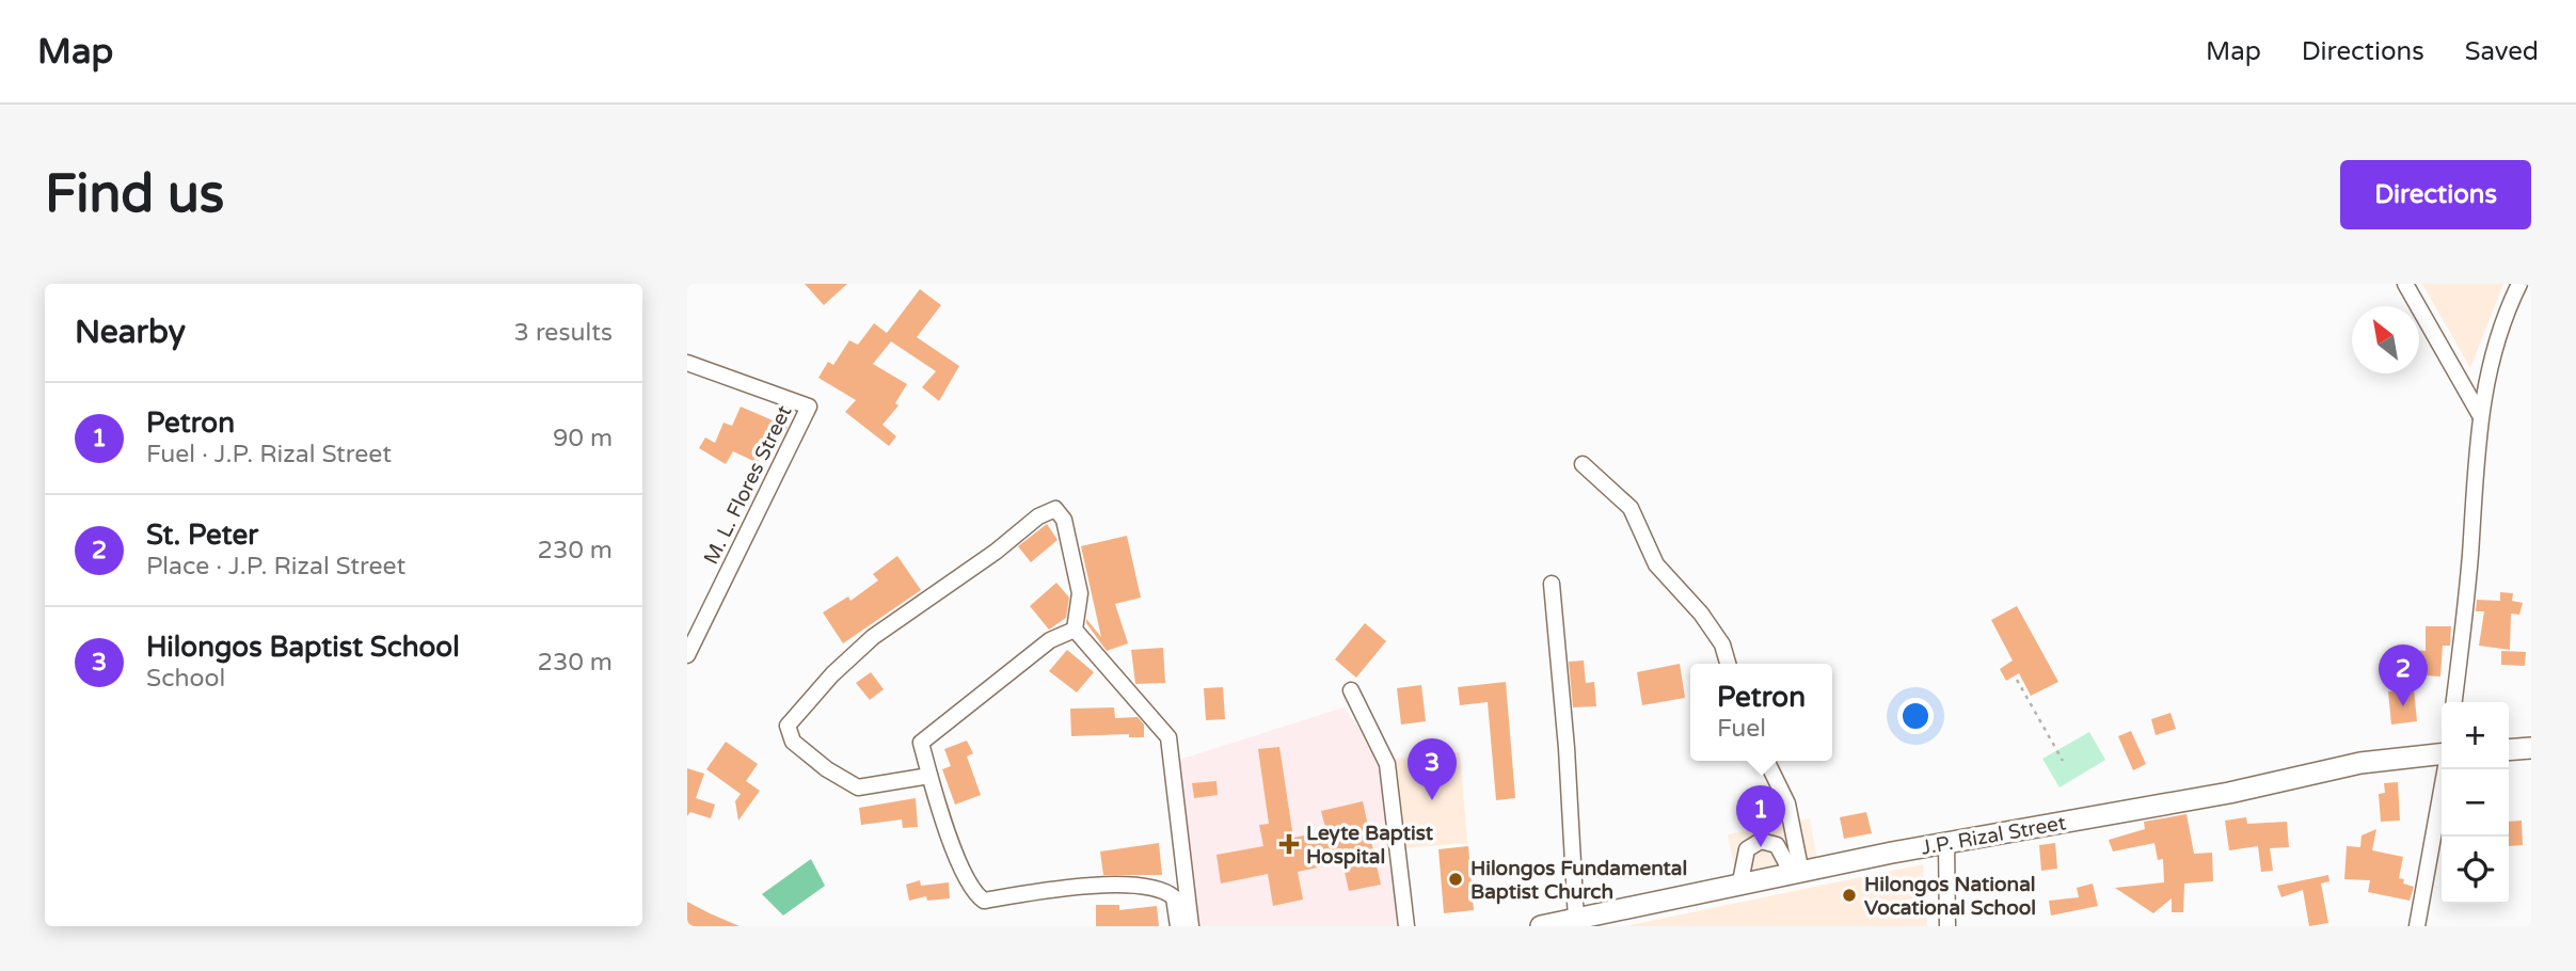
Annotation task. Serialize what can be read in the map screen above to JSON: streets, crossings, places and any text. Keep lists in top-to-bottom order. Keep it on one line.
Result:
{"streets":{"main road":["J.P. Rizal Street"],"street":["M. L. Flores Street"]},"places":{"health":["Leyte Baptist Hospital"],"other":["Hilongos Fundamental Baptist Church","Hilongos National Vocational School"]},"north":"top left","page":{"header":"Map","nav":["Map","Directions","Saved"],"buttons":"Directions","title":"Find us","heading":["Nearby","3 results"],"list":[{"mark":"1","name":"Petron","note":"Fuel · J.P. Rizal Street","value":"90 m"},{"mark":"2","name":"St. Peter","note":"Place · J.P. Rizal Street","value":"230 m"},{"mark":"3","name":"Hilongos Baptist School","note":"School","value":"230 m"}],"pins":["2","3","1"],"popup":["Petron","Fuel"],"map_buttons":["+","−"]}}
